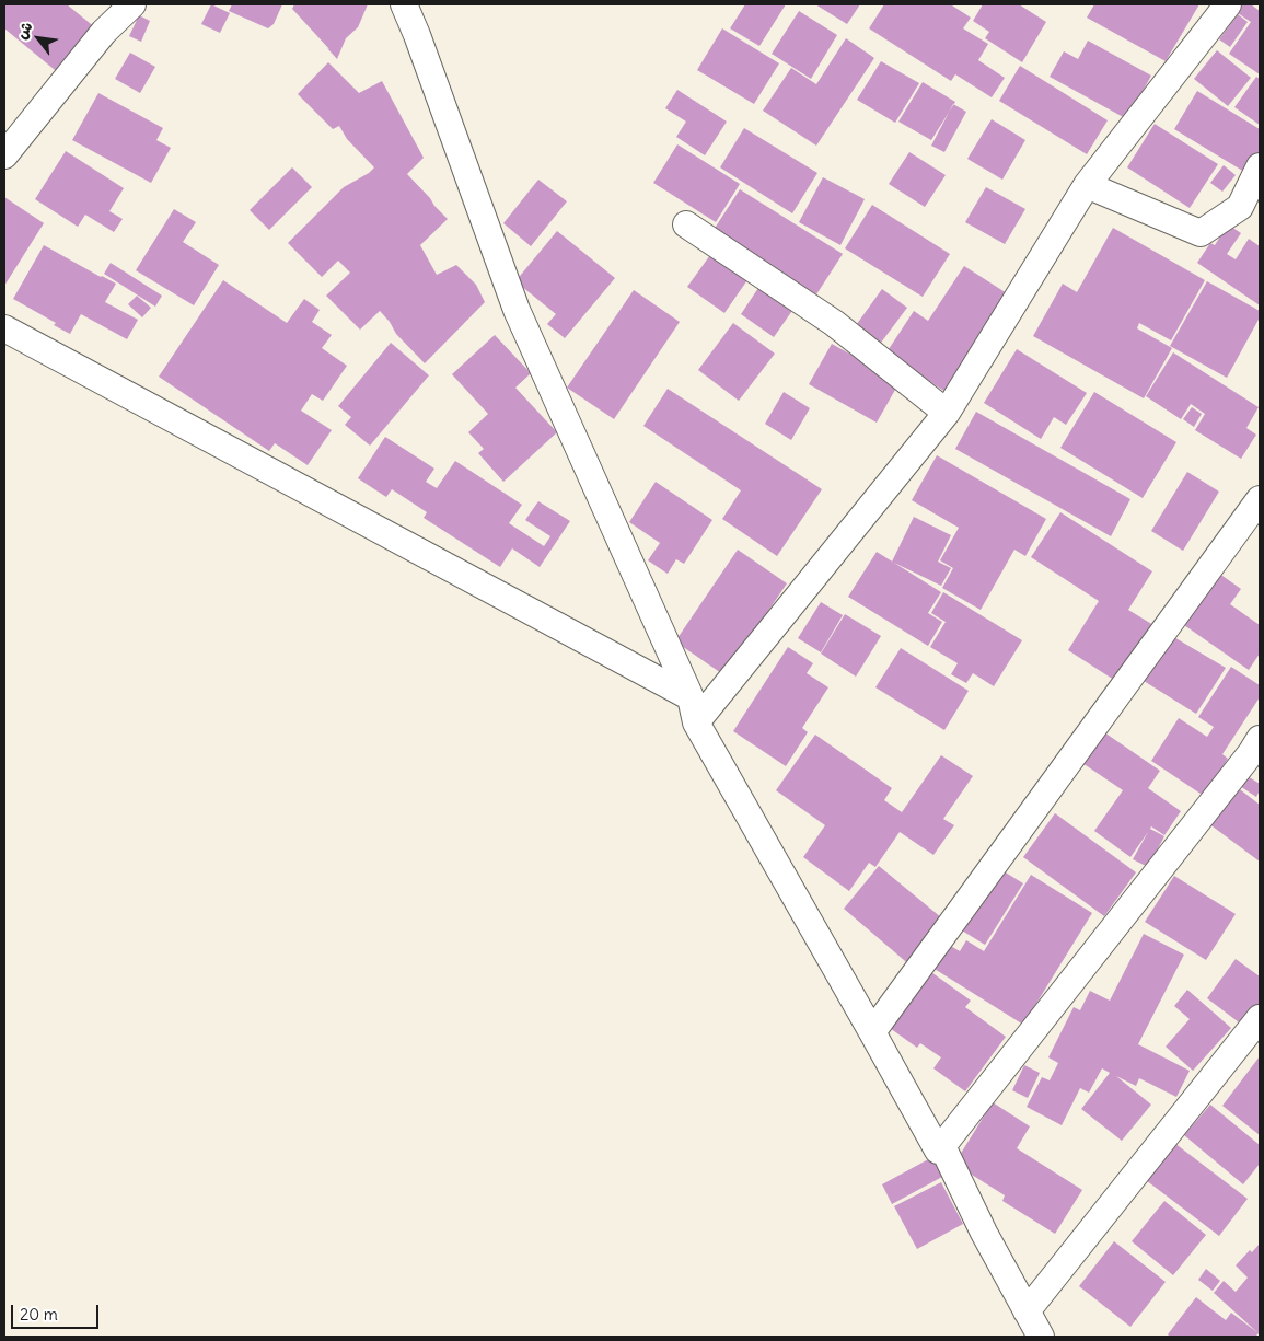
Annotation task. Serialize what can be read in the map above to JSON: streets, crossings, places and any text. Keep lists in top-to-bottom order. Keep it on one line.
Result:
{"scale_bar":"20 m","north":"top left"}
